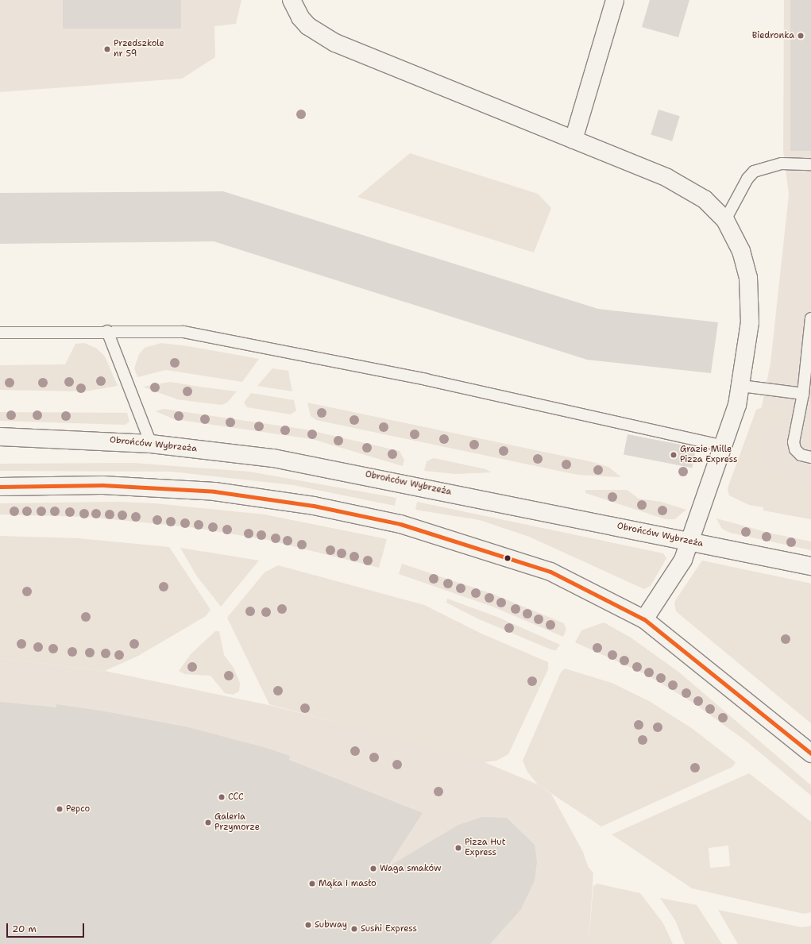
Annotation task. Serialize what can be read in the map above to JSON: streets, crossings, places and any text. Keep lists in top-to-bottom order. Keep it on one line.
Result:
{"streets":{"main road":["Obrońców Wybrzeża"]},"places":["Biedronka","Przedszkole nr 59","Grazie Mille Pizza Express","CCC","Pepco","Galeria Przymorze","Pizza Hut Express","Waga smaków","Mąka i masło","Subway","Sushi Express"],"scale_bar":"20 m"}
